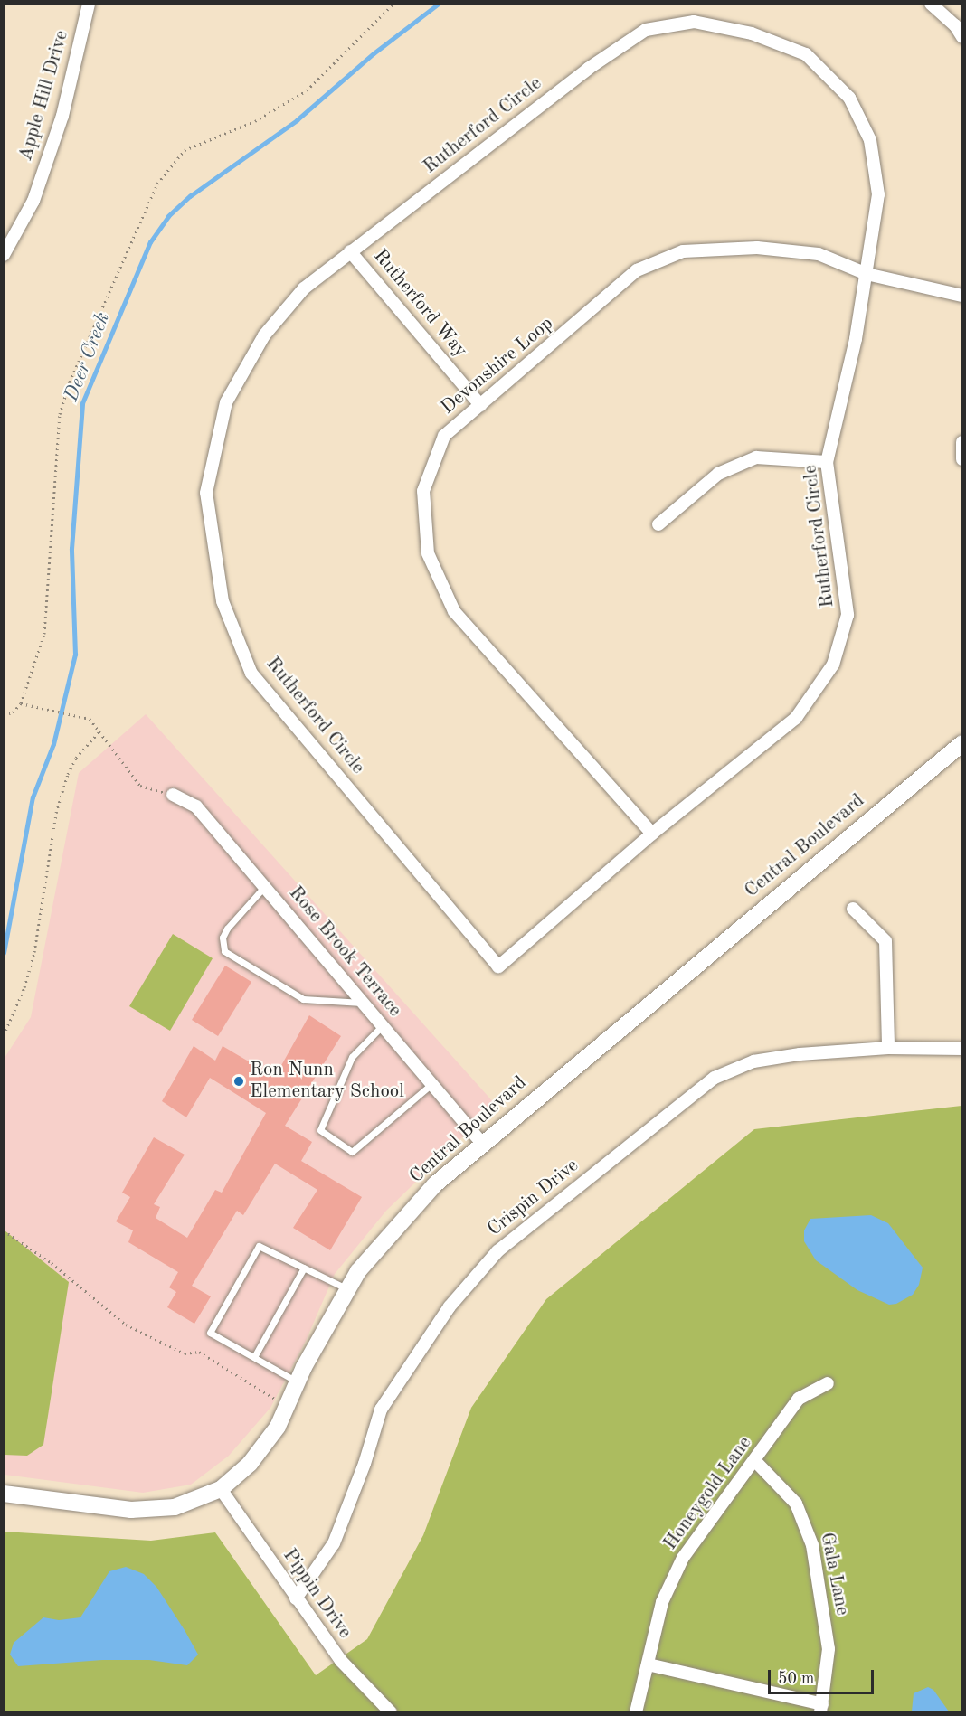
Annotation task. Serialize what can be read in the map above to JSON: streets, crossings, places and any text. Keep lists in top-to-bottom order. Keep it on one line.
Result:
{"streets":{"street":["Apple Hill Drive","Rutherford Circle","Rutherford Way","Devonshire Loop","Central Boulevard","Rose Brook Terrace","Crispin Drive","Honeygold Lane","Gala Lane","Pippin Drive"]},"crossings":[["Rutherford Circle","Rutherford Way"],["Rutherford Circle","Devonshire Loop"],["Rutherford Way","Devonshire Loop"],["Central Boulevard","Rose Brook Terrace"],["Central Boulevard","Pippin Drive"],["Crispin Drive","Pippin Drive"],["Honeygold Lane","Gala Lane"]],"water":["Deer Creek"],"places":["Ron Nunn Elementary School"],"scale_bar":"50 m"}
